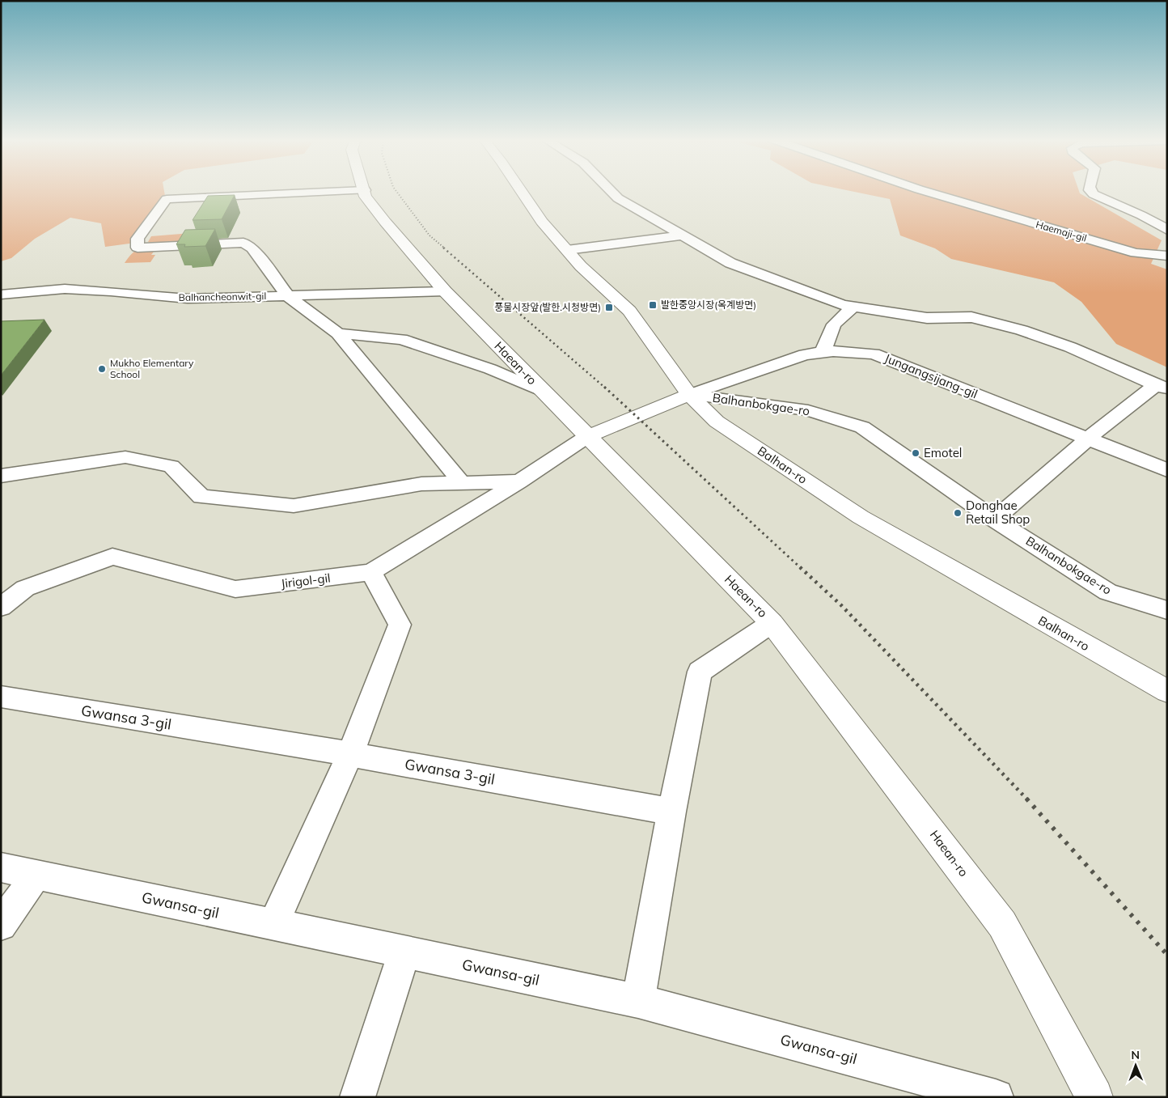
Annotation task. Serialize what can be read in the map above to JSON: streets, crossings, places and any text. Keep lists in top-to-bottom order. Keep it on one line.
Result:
{"streets":{"street":["Haemaji-gil","Balhancheonwit-gil","Haean-ro","Jungangsijang-gil","Balhanbokgae-ro","Balhan-ro","Jirigol-gil","Gwansa 3-gil","Gwansa-gil"]},"crossings":[["Balhancheonwit-gil","Haean-ro"],["Haean-ro","Jirigol-gil"],["Jungangsijang-gil","Balhanbokgae-ro"],["Jungangsijang-gil","Balhan-ro"],["Balhanbokgae-ro","Balhan-ro"]],"places":{"transit":["발한중앙시장(옥계방면)","풍물시장앞(발한.시청방면)"],"other":["Mukho Elementary School","Emotel","Donghae Retail Shop"]},"north":"top"}
